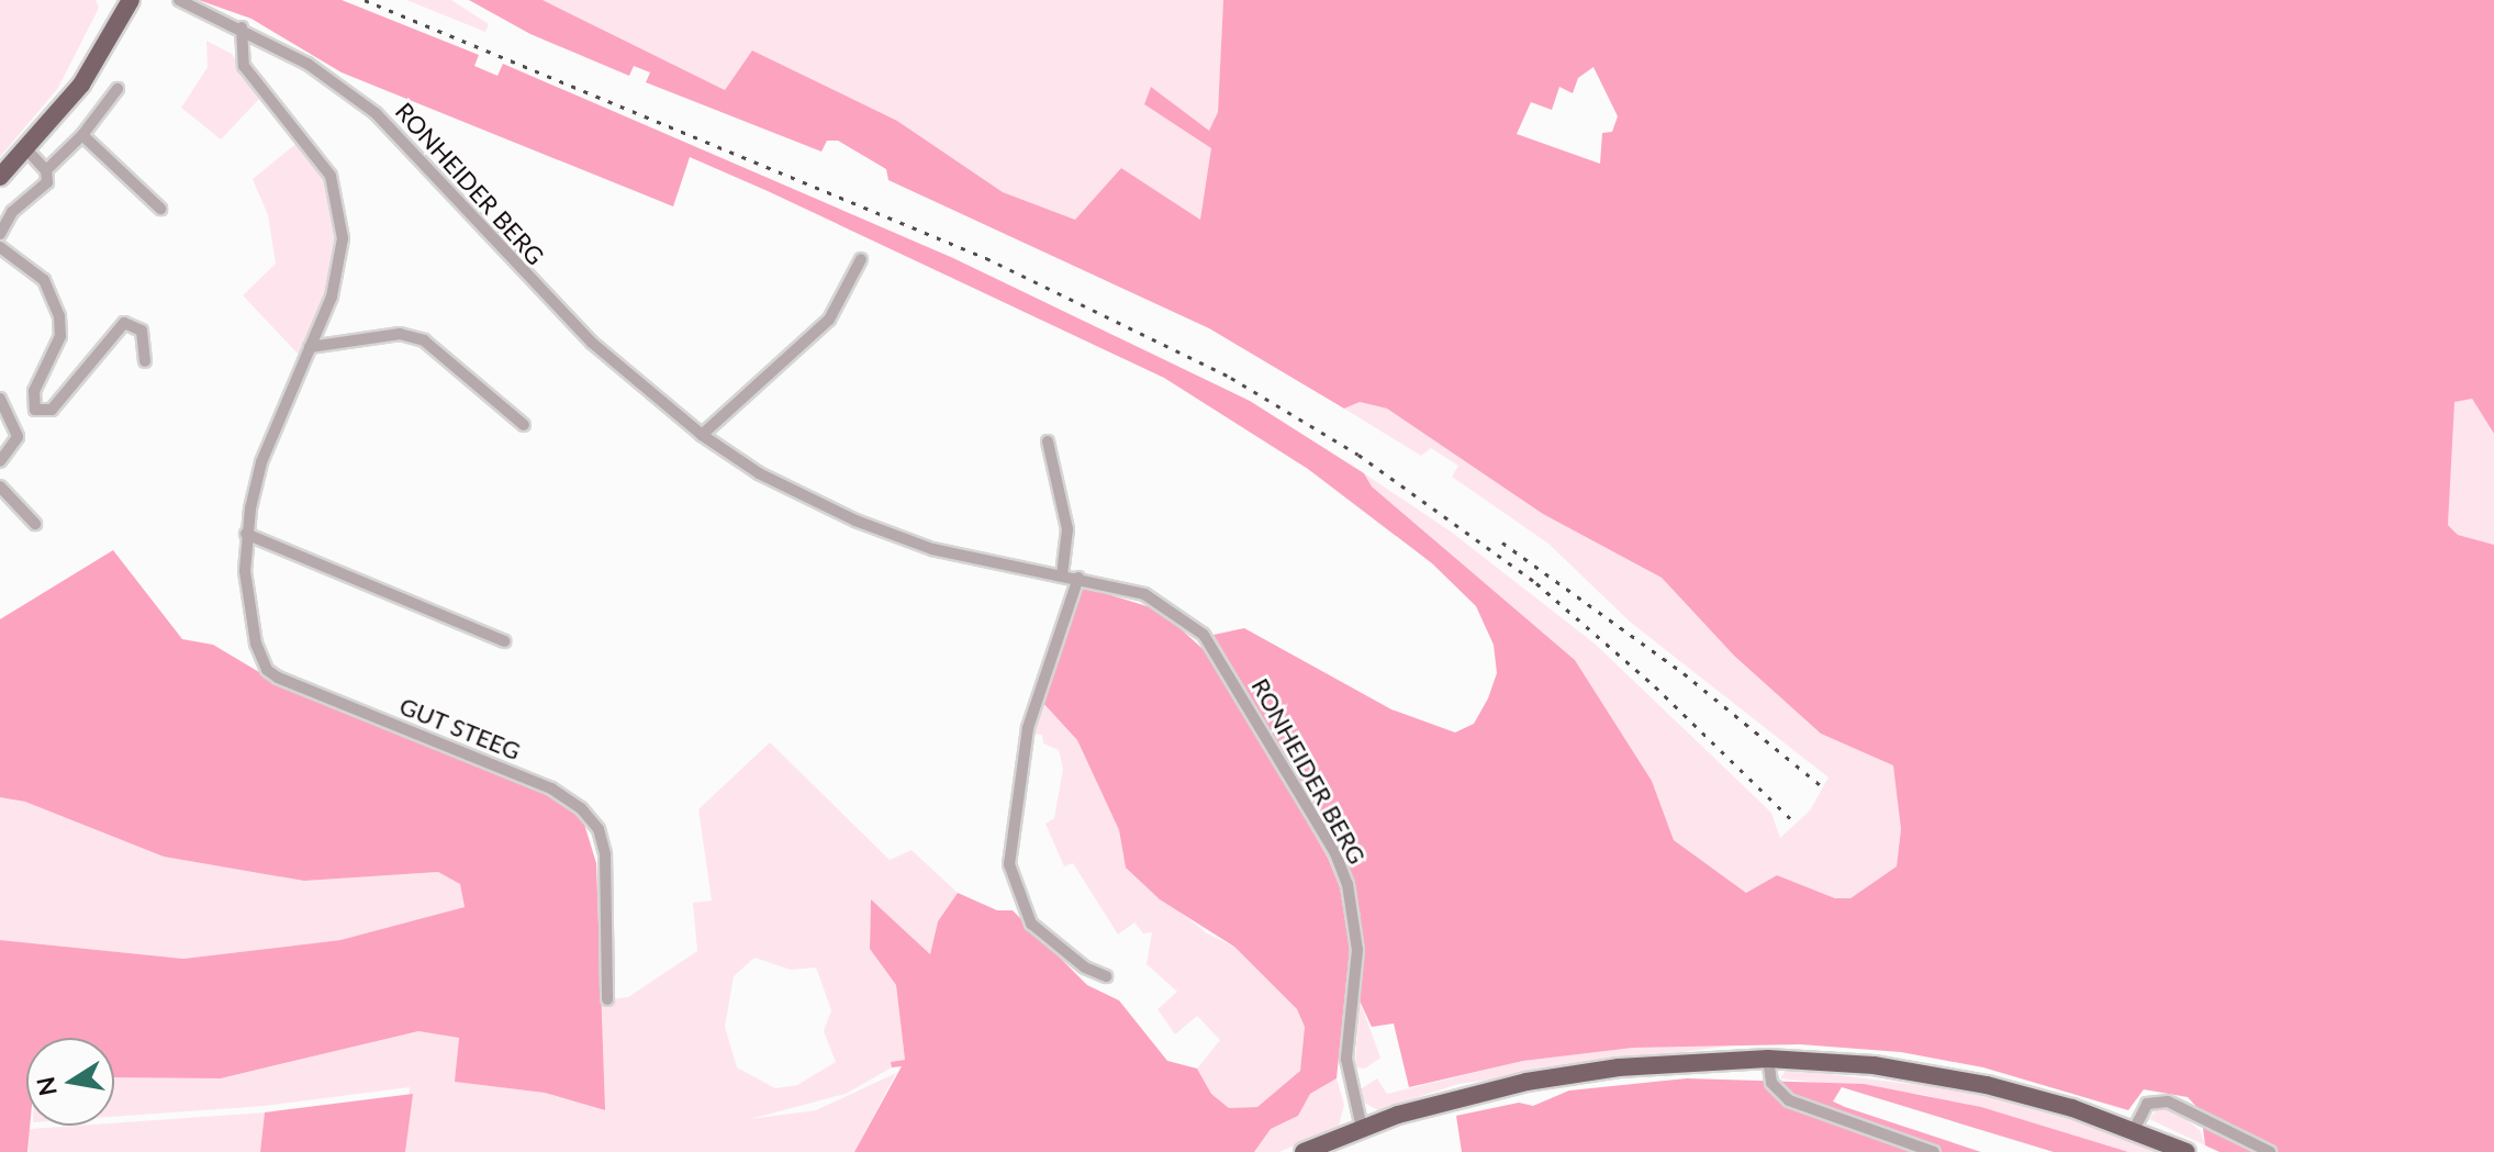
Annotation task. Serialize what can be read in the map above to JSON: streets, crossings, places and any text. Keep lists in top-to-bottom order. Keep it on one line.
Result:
{"streets":{"street":["RONHEIDER BERG","GUT STEEG"]},"crossings":[["RONHEIDER BERG","GUT STEEG"]],"north":"left"}
